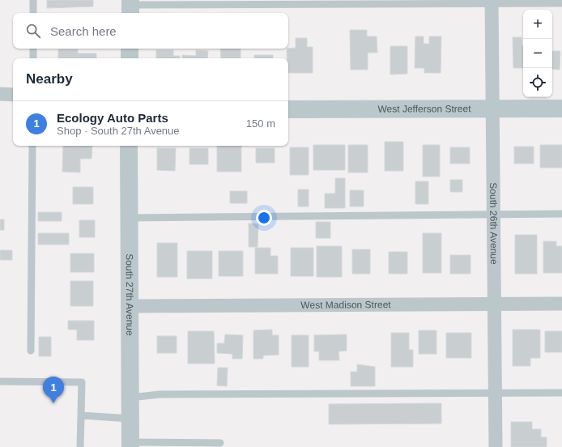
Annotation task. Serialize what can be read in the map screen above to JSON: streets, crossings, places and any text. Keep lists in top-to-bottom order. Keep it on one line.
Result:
{"streets":{"main road":["West Jefferson Street","South 27th Avenue"],"street":["South 26th Avenue","West Madison Street"]},"crossings":[["West Jefferson Street","South 26th Avenue"],["South 26th Avenue","West Madison Street"],["South 27th Avenue","West Madison Street"]],"page":{"map_buttons":["+","−"],"search":"Search here","heading":"Nearby","list":[{"mark":"1","name":"Ecology Auto Parts","note":"Shop · South 27th Avenue","value":"150 m"}],"pins":"1"}}
